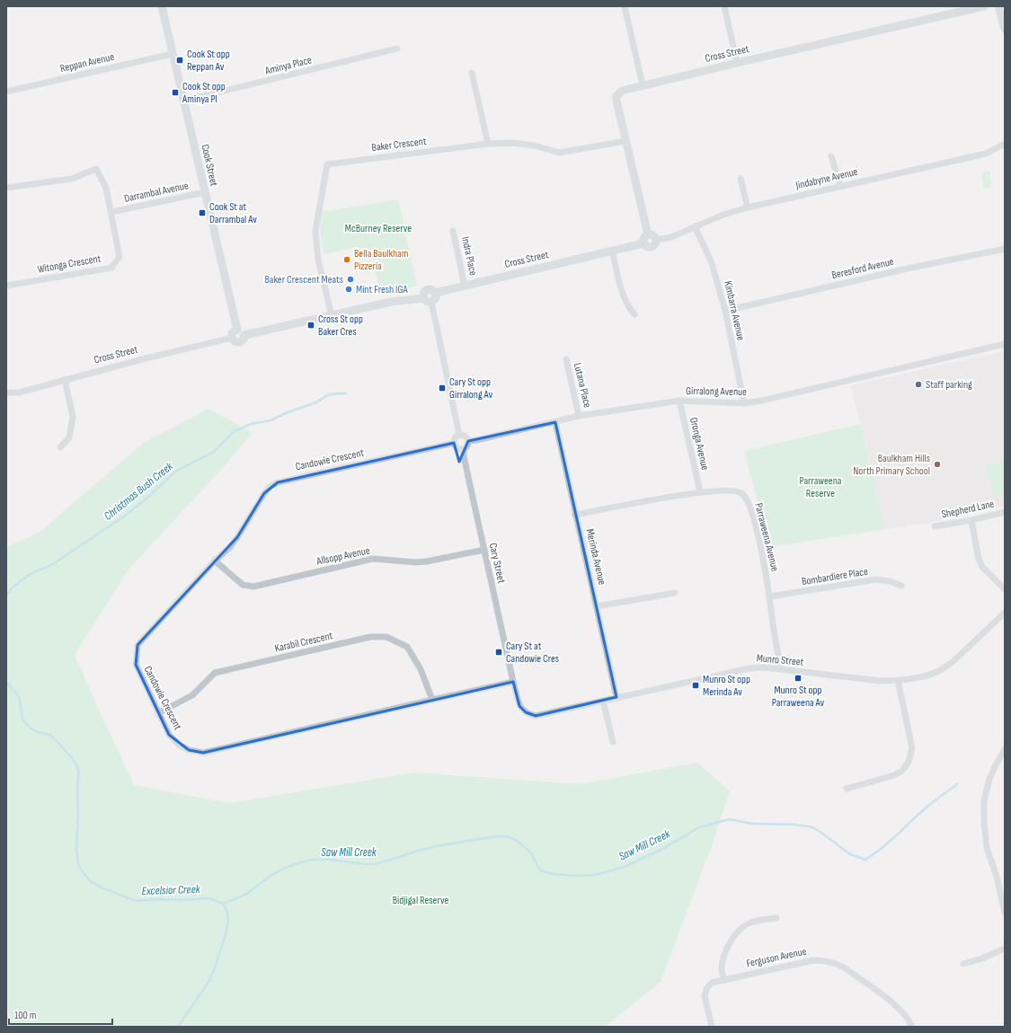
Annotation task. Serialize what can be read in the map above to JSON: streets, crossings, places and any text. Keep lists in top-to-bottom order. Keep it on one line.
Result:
{"streets":{"street":["Cross Street","Reppan Avenue","Aminya Place","Baker Crescent","Cook Street","Jindabyne Avenue","Darrambal Avenue","Indra Place","Witonga Crescent","Beresford Avenue","Kimbarra Avenue","Lutana Place","Girralong Avenue","Oronga Avenue","Candowie Crescent","Shepherd Lane","Parraweena Avenue","Allsopp Avenue","Merinda Avenue","Cary Street","Bombardiere Place","Karabil Crescent","Munro Street","Ferguson Avenue"]},"crossings":[["Cross Street","Baker Crescent"],["Cross Street","Cook Street"],["Cross Street","Jindabyne Avenue"],["Cross Street","Indra Place"],["Reppan Avenue","Cook Street"],["Aminya Place","Cook Street"],["Cook Street","Darrambal Avenue"],["Jindabyne Avenue","Kimbarra Avenue"],["Darrambal Avenue","Witonga Crescent"],["Beresford Avenue","Kimbarra Avenue"],["Kimbarra Avenue","Girralong Avenue"],["Lutana Place","Girralong Avenue"],["Girralong Avenue","Oronga Avenue"],["Girralong Avenue","Candowie Crescent"],["Girralong Avenue","Merinda Avenue"],["Girralong Avenue","Cary Street"],["Oronga Avenue","Parraweena Avenue"],["Candowie Crescent","Allsopp Avenue"],["Candowie Crescent","Cary Street"],["Candowie Crescent","Karabil Crescent"],["Candowie Crescent","Munro Street"],["Parraweena Avenue","Merinda Avenue"],["Parraweena Avenue","Bombardiere Place"],["Parraweena Avenue","Munro Street"],["Allsopp Avenue","Cary Street"],["Merinda Avenue","Munro Street"],["Cary Street","Munro Street"]],"water":["Christmas Bush Creek","Saw Mill Creek","Excelsior Creek"],"parks":["McBurney Reserve","Parraweena Reserve","Bidjigal Reserve"],"places":{"transit":["Cook St opp Reppan Av","Cook St opp Aminya Pl","Cook St at Darrambal Av","Cross St opp Baker Cres","Cary St opp Girralong Av","Cary St at Candowie Cres","Munro St opp Parraweena Av","Munro St opp Merinda Av"],"other":["Bella Baulkham Pizzeria","Baker Crescent Meats","Mint Fresh IGA","Staff parking","Baulkham Hills North Primary School"]},"scale_bar":"100 m"}
